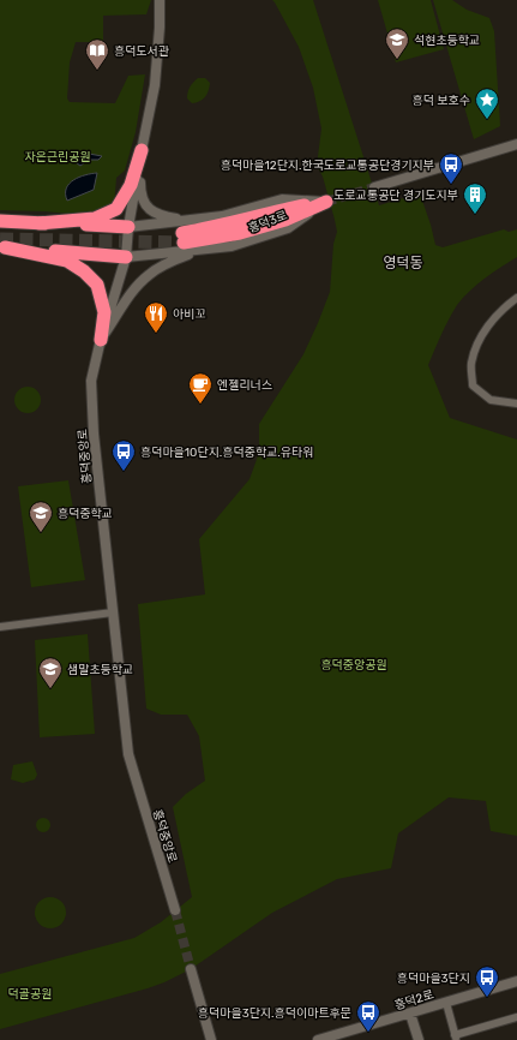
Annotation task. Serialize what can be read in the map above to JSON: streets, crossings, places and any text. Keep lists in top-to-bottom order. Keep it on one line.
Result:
{"streets":{"street":["흥덕3로","흥덕중앙로","흥덕2로"]},"crossings":[["흥덕3로","흥덕중앙로"]],"districts":["영덕동"],"parks":["자은근린공원","흥덕중앙공원","덕골공원"],"places":{"school or university":["석현초등학교","흥덕중학교","샘말초등학교"],"library":["흥덕도서관"],"place":["흥덕 보호수"],"bus stop":["흥덕마을12단지.한국도로교통공단경기지부","흥덕마을10단지.흥덕중학교.유타워","흥덕마을3단지","흥덕마을3단지.흥덕이마트후문"],"building":["도로교통공단 경기도지부"],"restaurant":["아비꼬"],"cafe":["엔젤리너스"]}}
